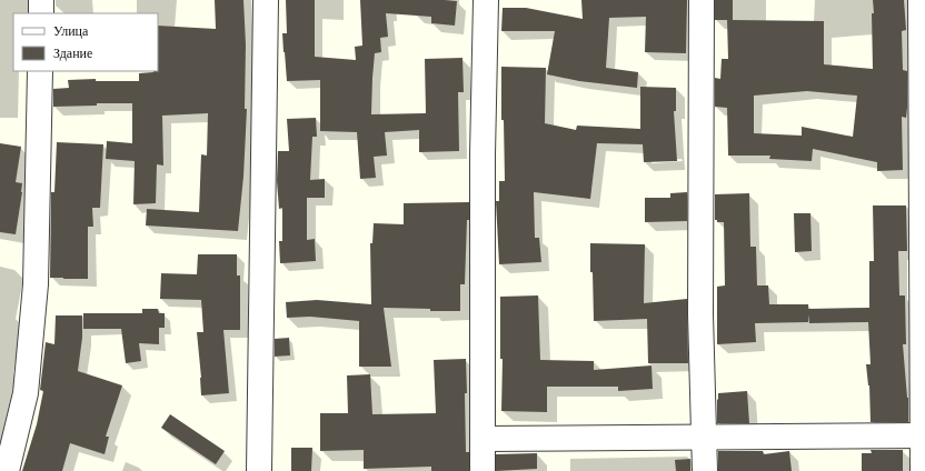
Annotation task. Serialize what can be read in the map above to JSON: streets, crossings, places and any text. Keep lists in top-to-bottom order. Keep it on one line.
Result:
{"legend":["Улица","Здание"]}
